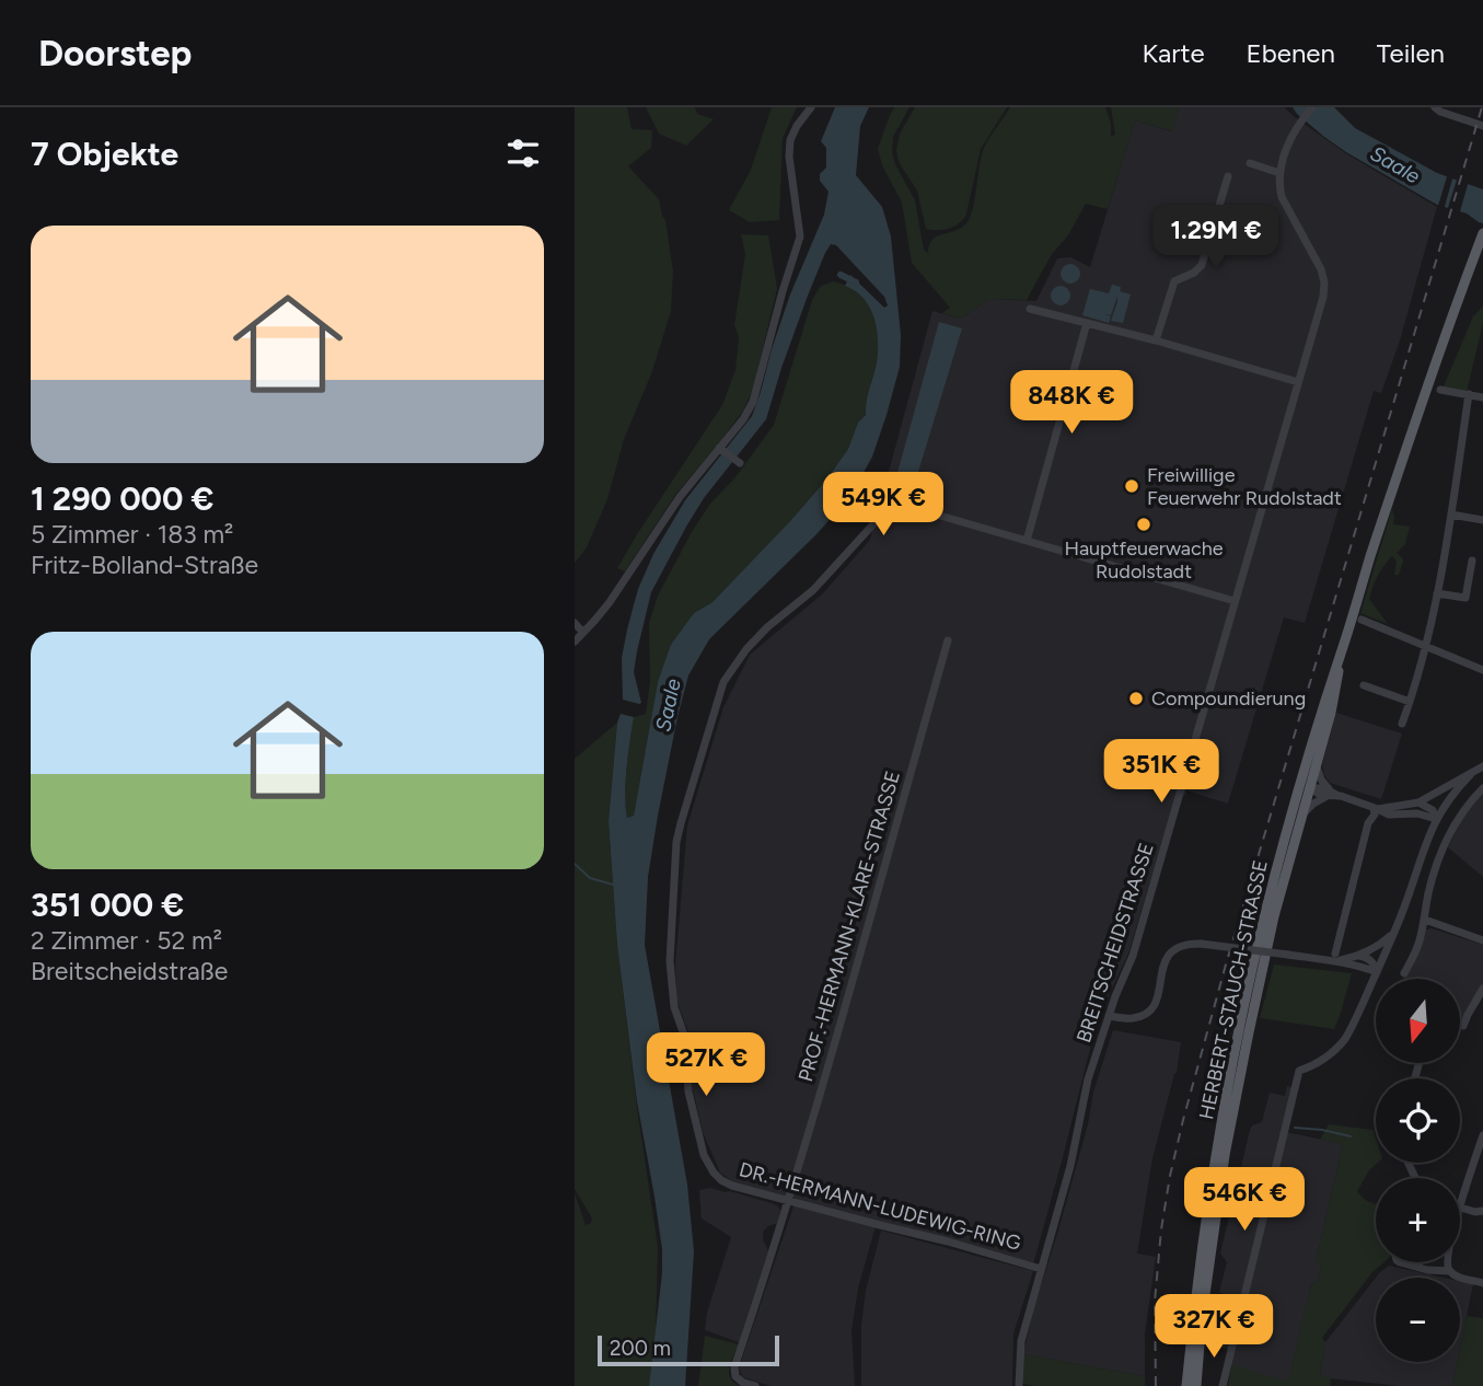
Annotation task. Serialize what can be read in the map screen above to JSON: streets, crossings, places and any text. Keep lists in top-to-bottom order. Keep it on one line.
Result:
{"streets":{"main road":["HERBERT-STAUCH-STRASSE"],"street":["PROF.-HERMANN-KLARE-STRASSE","BREITSCHEIDSTRASSE","DR.-HERMANN-LUDEWIG-RING"]},"crossings":[["PROF.-HERMANN-KLARE-STRASSE","DR.-HERMANN-LUDEWIG-RING"],["BREITSCHEIDSTRASSE","DR.-HERMANN-LUDEWIG-RING"]],"water":["Saale"],"places":["Freiwillige Feuerwehr Rudolstadt","Hauptfeuerwache Rudolstadt","Compoundierung"],"scale_bar":"200 m","north":"bottom","page":{"header":"Doorstep","nav":["Karte","Ebenen","Teilen"],"heading":"7 Objekte","list":[{"name":"1 290 000 €","note":"5 Zimmer · 183 m² · Fritz-Bolland-Straße"},{"name":"351 000 €","note":"2 Zimmer · 52 m² · Breitscheidstraße"}],"price":["1.29M €","848K €","549K €","351K €","527K €","546K €","327K €"],"map_buttons":["+","−"],"scale":"200 m"}}
